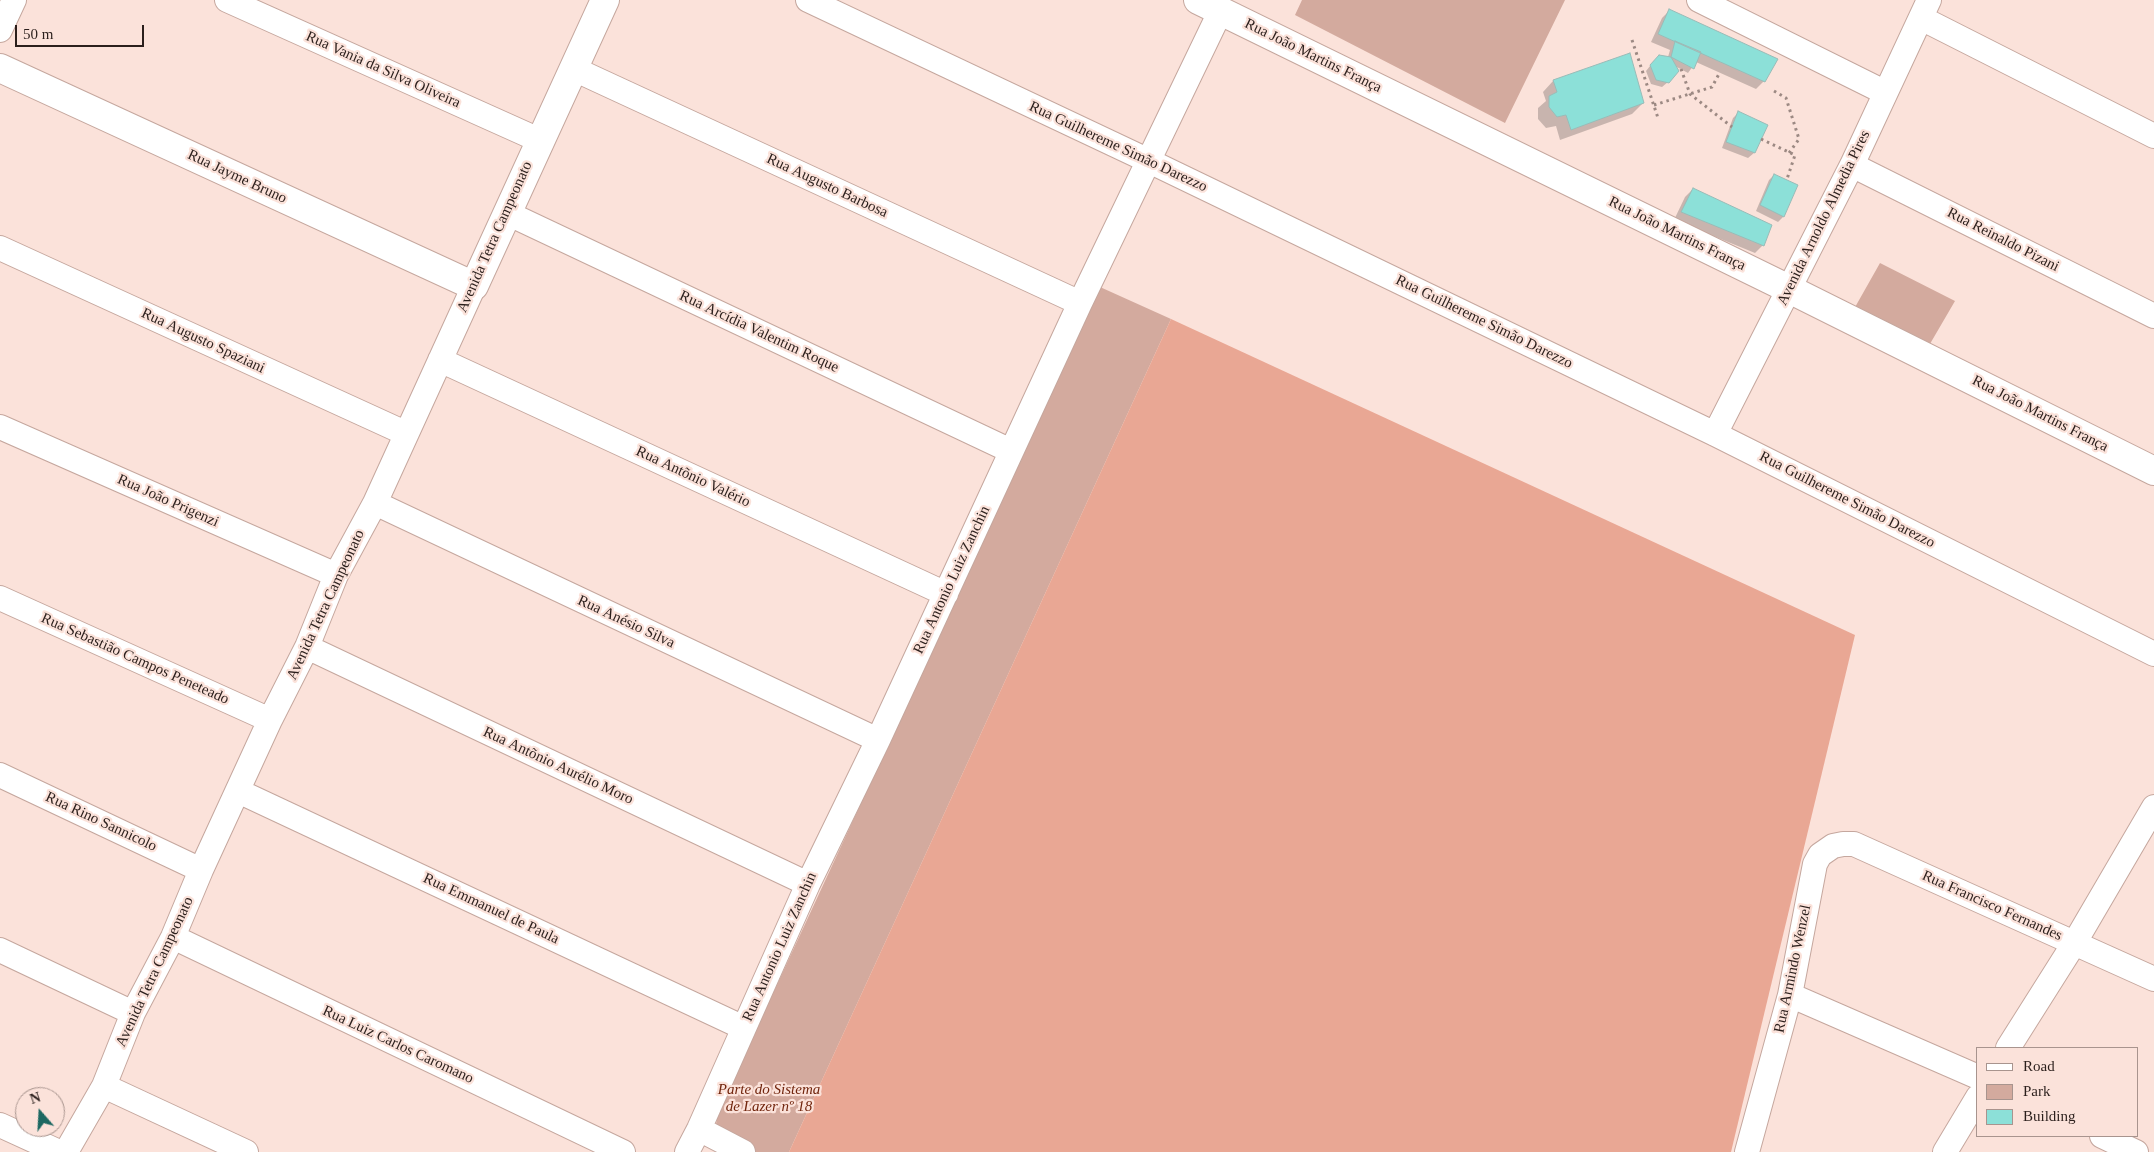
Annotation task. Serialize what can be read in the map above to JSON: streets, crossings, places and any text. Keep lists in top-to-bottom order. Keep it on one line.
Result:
{"streets":{"main road":["Rua João Martins França","Rua Jayme Bruno","Avenida Tetra Campeonato"],"street":["Rua Vania da Silva Oliveira","Rua Guilhereme Simão Darezzo","Rua Augusto Barbosa","Avenida Arnoldo Almedia Pires","Rua Reinaldo Pizani","Rua Arcídia Valentim Roque","Rua Augusto Spaziani","Rua Antõnio Valério","Rua João Prigenzi","Rua Antonio Luiz Zanchin","Rua Anésio Silva","Rua Sebastião Campos Peneteado","Rua Antõnio Aurélio Moro","Rua Rino Sannicolo","Rua Francisco Fernandes","Rua Emmanuel de Paula","Rua Armindo Wenzel","Rua Luiz Carlos Caromano"]},"crossings":[["Rua João Martins França","Avenida Arnoldo Almedia Pires"],["Rua João Martins França","Rua Antonio Luiz Zanchin"],["Rua Vania da Silva Oliveira","Avenida Tetra Campeonato"],["Rua Guilhereme Simão Darezzo","Avenida Arnoldo Almedia Pires"],["Rua Guilhereme Simão Darezzo","Rua Antonio Luiz Zanchin"],["Rua Jayme Bruno","Avenida Tetra Campeonato"],["Rua Augusto Barbosa","Avenida Tetra Campeonato"],["Rua Augusto Barbosa","Rua Antonio Luiz Zanchin"],["Avenida Arnoldo Almedia Pires","Rua Reinaldo Pizani"],["Avenida Tetra Campeonato","Rua Arcídia Valentim Roque"],["Avenida Tetra Campeonato","Rua Augusto Spaziani"],["Avenida Tetra Campeonato","Rua Antõnio Valério"],["Avenida Tetra Campeonato","Rua João Prigenzi"],["Avenida Tetra Campeonato","Rua Anésio Silva"],["Avenida Tetra Campeonato","Rua Sebastião Campos Peneteado"],["Avenida Tetra Campeonato","Rua Antõnio Aurélio Moro"],["Avenida Tetra Campeonato","Rua Rino Sannicolo"],["Avenida Tetra Campeonato","Rua Emmanuel de Paula"],["Avenida Tetra Campeonato","Rua Luiz Carlos Caromano"],["Rua Arcídia Valentim Roque","Rua Antonio Luiz Zanchin"],["Rua Antõnio Valério","Rua Antonio Luiz Zanchin"],["Rua Antonio Luiz Zanchin","Rua Anésio Silva"],["Rua Antonio Luiz Zanchin","Rua Antõnio Aurélio Moro"],["Rua Antonio Luiz Zanchin","Rua Emmanuel de Paula"],["Rua Francisco Fernandes","Rua Armindo Wenzel"]],"parks":["Parte do Sistema de Lazer nº 18"],"legend":["Road","Park","Building"],"scale_bar":"50 m","north":"top"}
